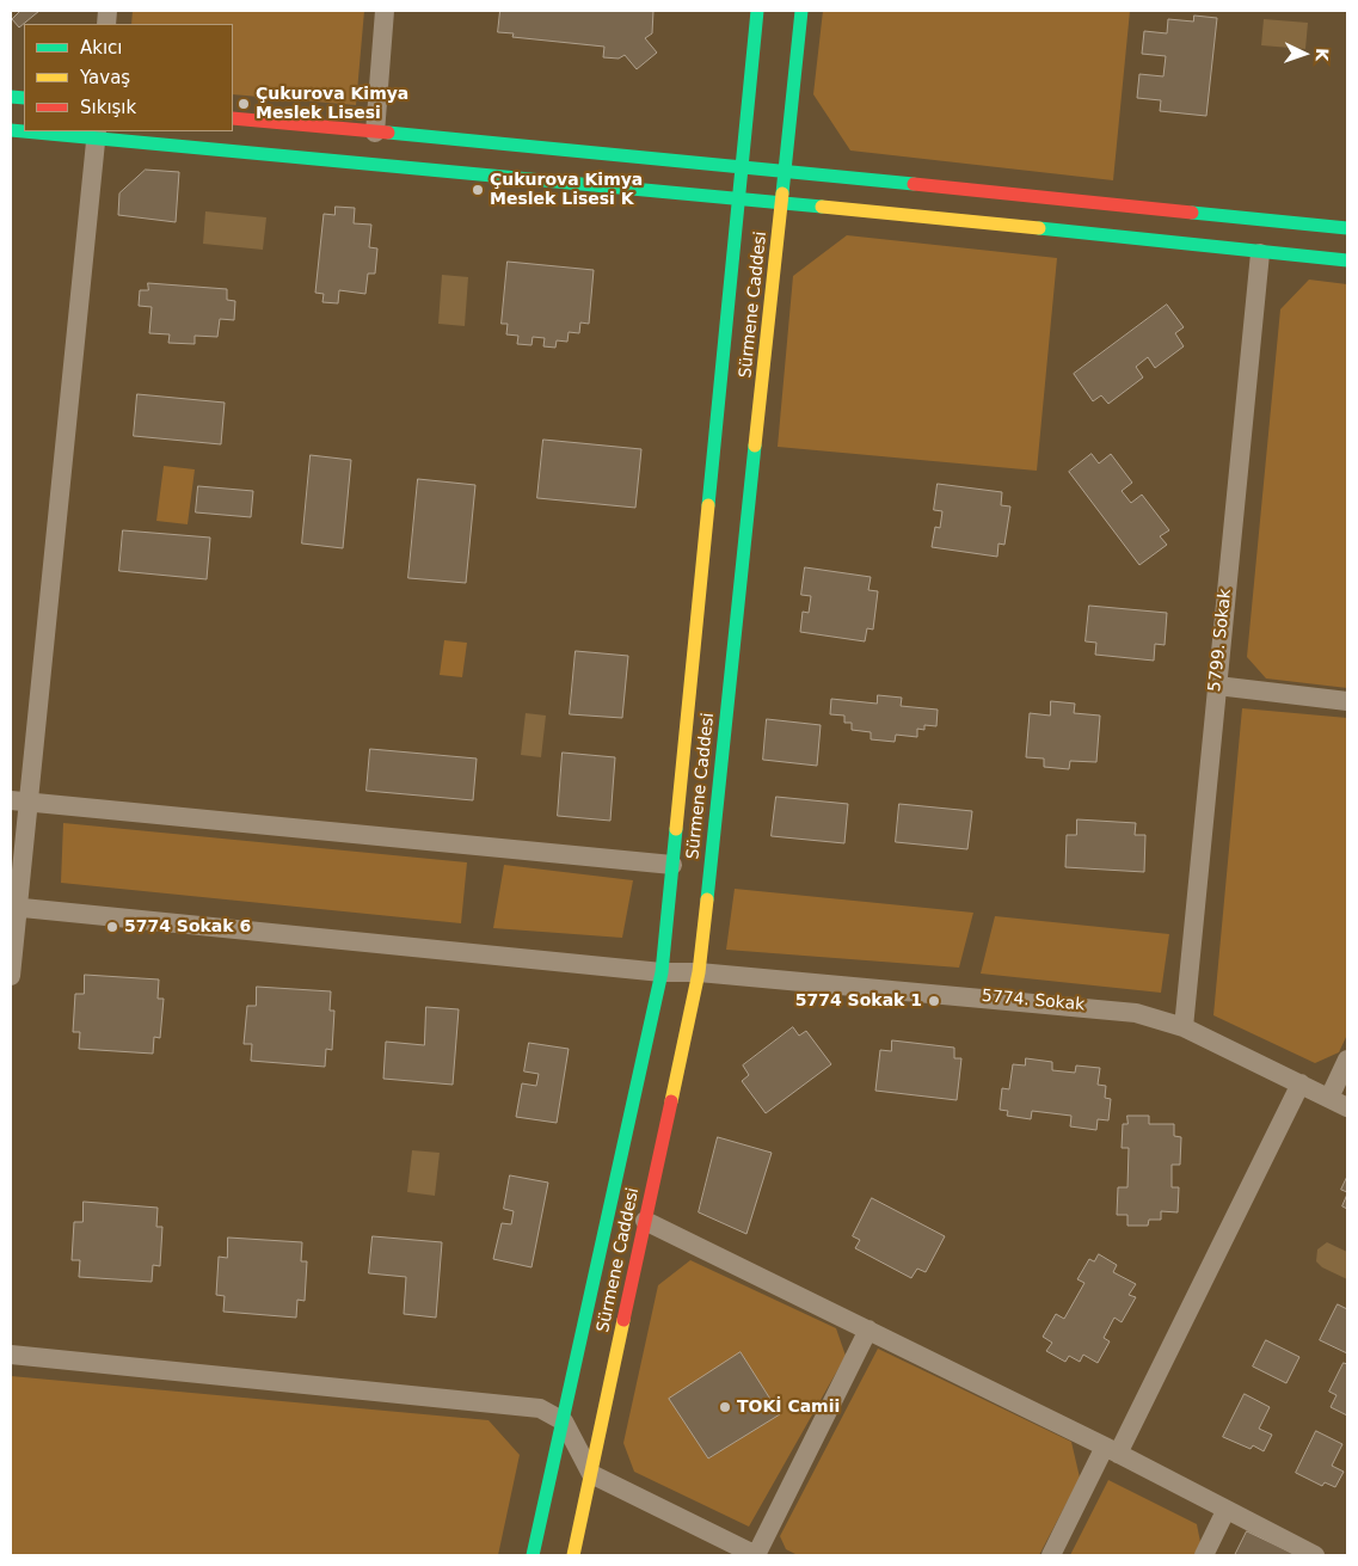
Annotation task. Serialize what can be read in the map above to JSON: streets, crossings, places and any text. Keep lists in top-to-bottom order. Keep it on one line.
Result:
{"streets":{"street":["Sürmene Caddesi","5799. Sokak","5774. Sokak"]},"crossings":[["Sürmene Caddesi","5774. Sokak"],["5799. Sokak","5774. Sokak"]],"places":["Çukurova Kimya Meslek Lisesi","Çukurova Kimya Meslek Lisesi K","5774 Sokak 6","5774 Sokak 1","TOKİ Camii"],"legend":["Akıcı","Yavaş","Sıkışık"],"north":"right"}
